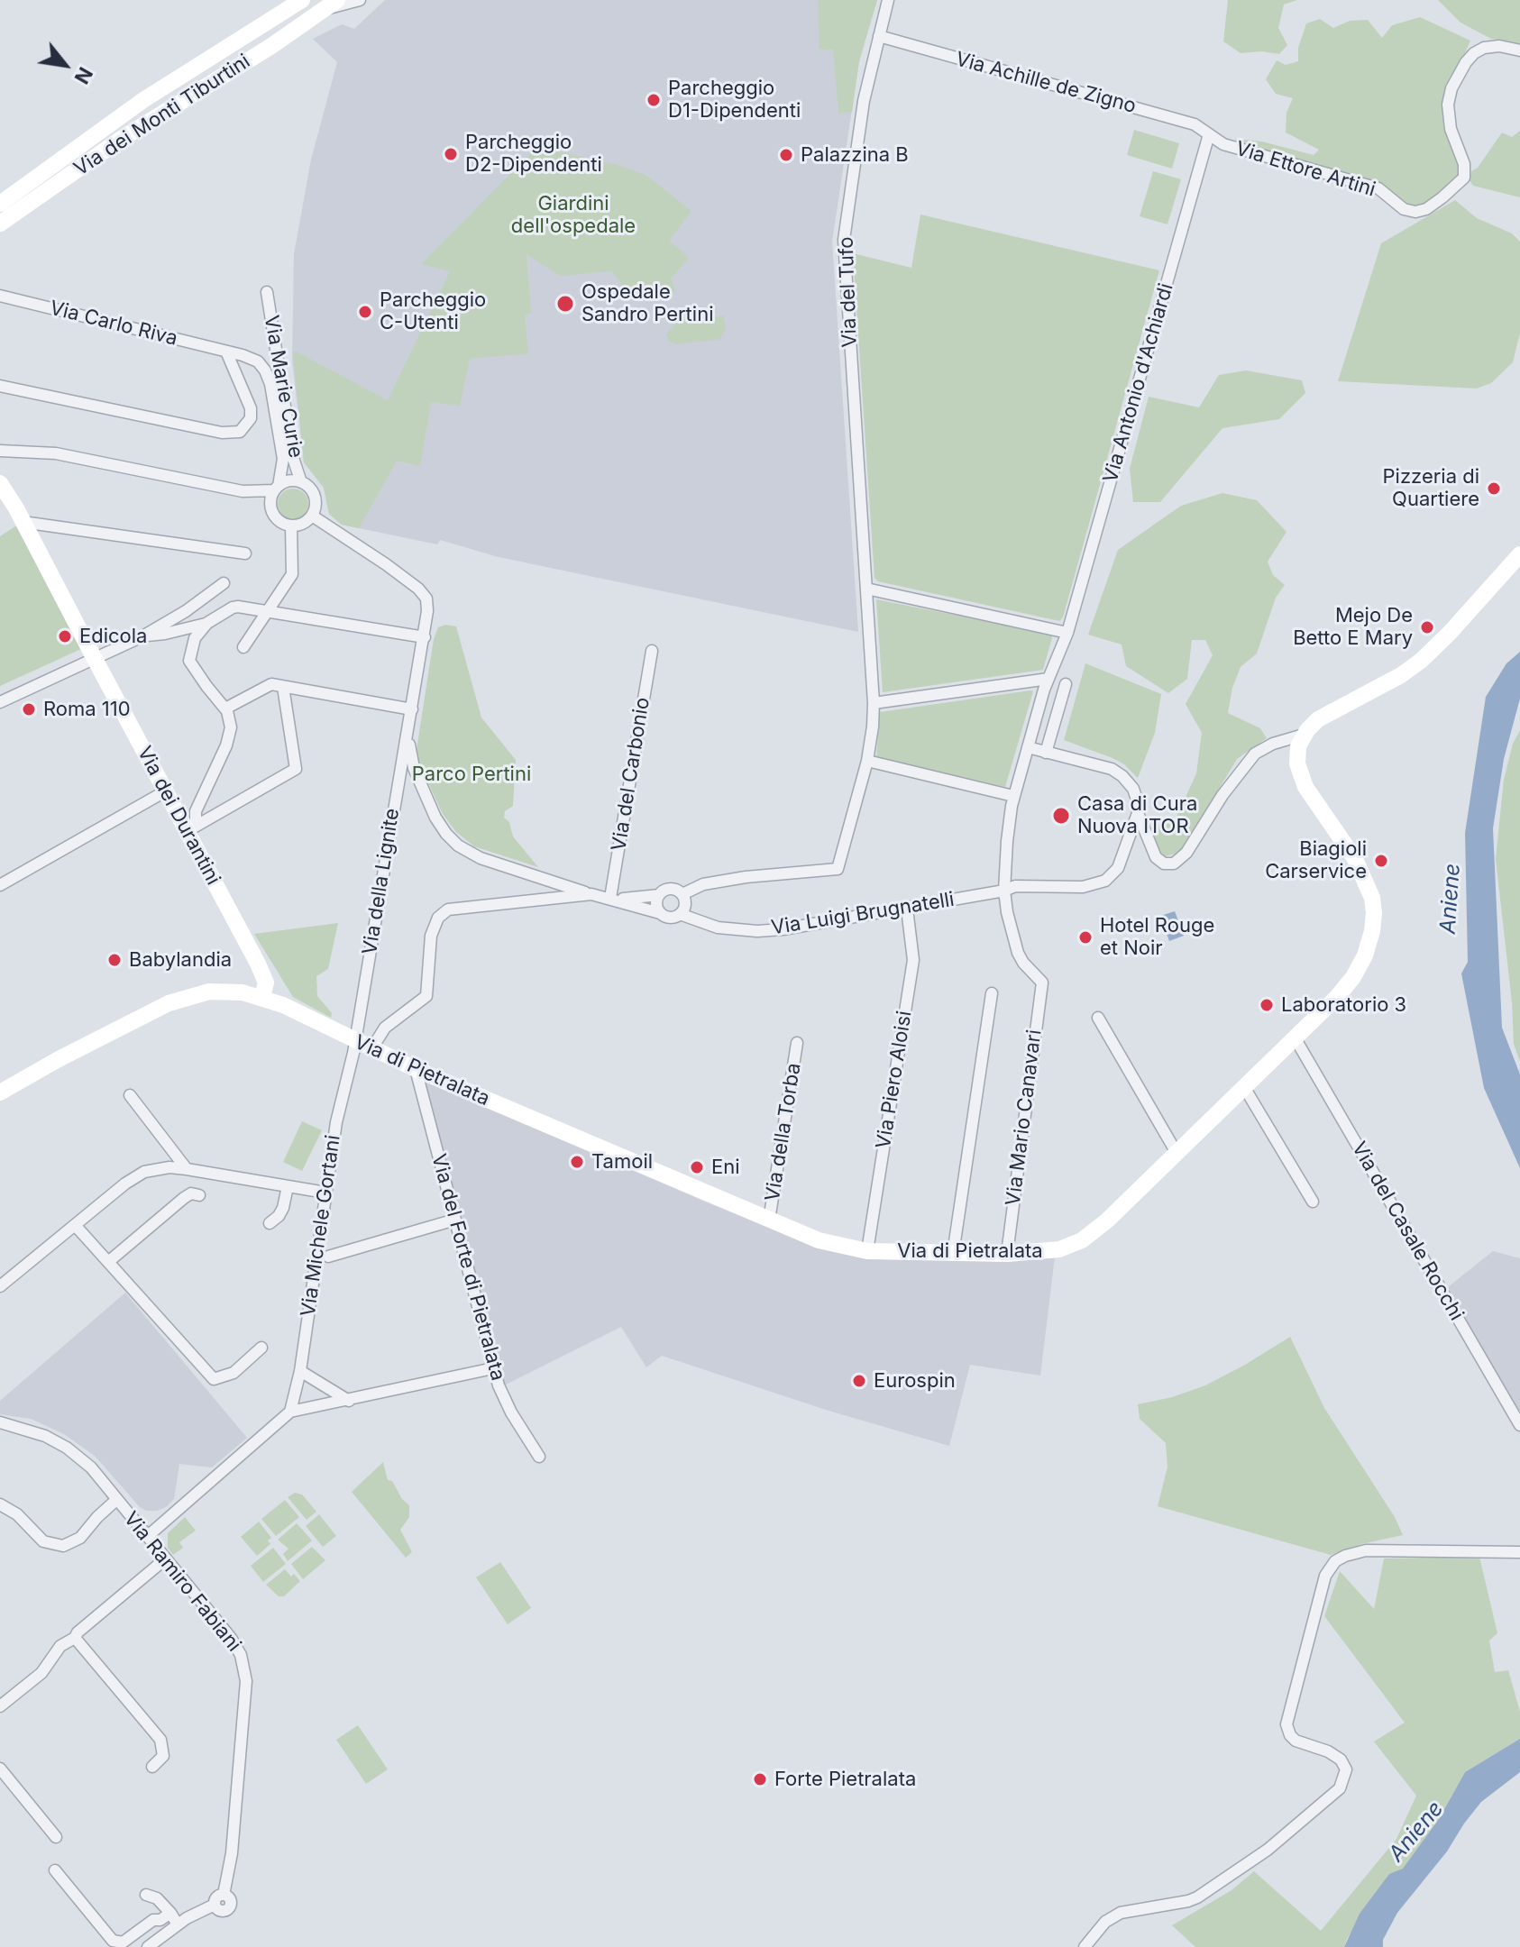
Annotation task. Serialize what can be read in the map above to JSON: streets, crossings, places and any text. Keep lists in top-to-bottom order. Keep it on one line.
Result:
{"streets":{"street":["Via Achille de Zigno","Via dei Monti Tiburtini","Via Ettore Artini","Via del Tufo","Via Carlo Riva","Via Antonio d'Achiardi","Via Marie Curie","Via del Carbonio","Via dei Durantini","Via della Lignite","Via Luigi Brugnatelli","Via di Pietralata","Via Piero Aloisi","Via Mario Canavari","Via della Torba","Via Michele Gortani","Via del Casale Rocchi","Via del Forte di Pietralata","Via Ramiro Fabiani"]},"crossings":[["Via Achille de Zigno","Via Ettore Artini"],["Via Achille de Zigno","Via del Tufo"],["Via Achille de Zigno","Via Antonio d'Achiardi"],["Via Ettore Artini","Via Antonio d'Achiardi"],["Via del Tufo","Via Luigi Brugnatelli"],["Via Carlo Riva","Via Marie Curie"],["Via Carlo Riva","Via della Lignite"],["Via Antonio d'Achiardi","Via Luigi Brugnatelli"],["Via Antonio d'Achiardi","Via Mario Canavari"],["Via Marie Curie","Via della Lignite"],["Via dei Durantini","Via di Pietralata"],["Via della Lignite","Via di Pietralata"],["Via della Lignite","Via Michele Gortani"],["Via Luigi Brugnatelli","Via Piero Aloisi"],["Via di Pietralata","Via Piero Aloisi"],["Via di Pietralata","Via Mario Canavari"],["Via di Pietralata","Via della Torba"],["Via di Pietralata","Via Michele Gortani"],["Via di Pietralata","Via del Casale Rocchi"],["Via di Pietralata","Via del Forte di Pietralata"]],"water":["Aniene"],"parks":["Giardini dell'ospedale","Parco Pertini"],"places":["Parcheggio D1-Dipendenti","Parcheggio D2-Dipendenti","Palazzina B","Ospedale Sandro Pertini","Parcheggio C-Utenti","Pizzeria di Quartiere","Mejo De Betto E Mary","Edicola","Roma 110","Casa di Cura Nuova ITOR","Biagioli Carservice","Hotel Rouge et Noir","Babylandia","Laboratorio 3","Tamoil","Eni","Eurospin","Forte Pietralata"],"north":"bottom right"}
